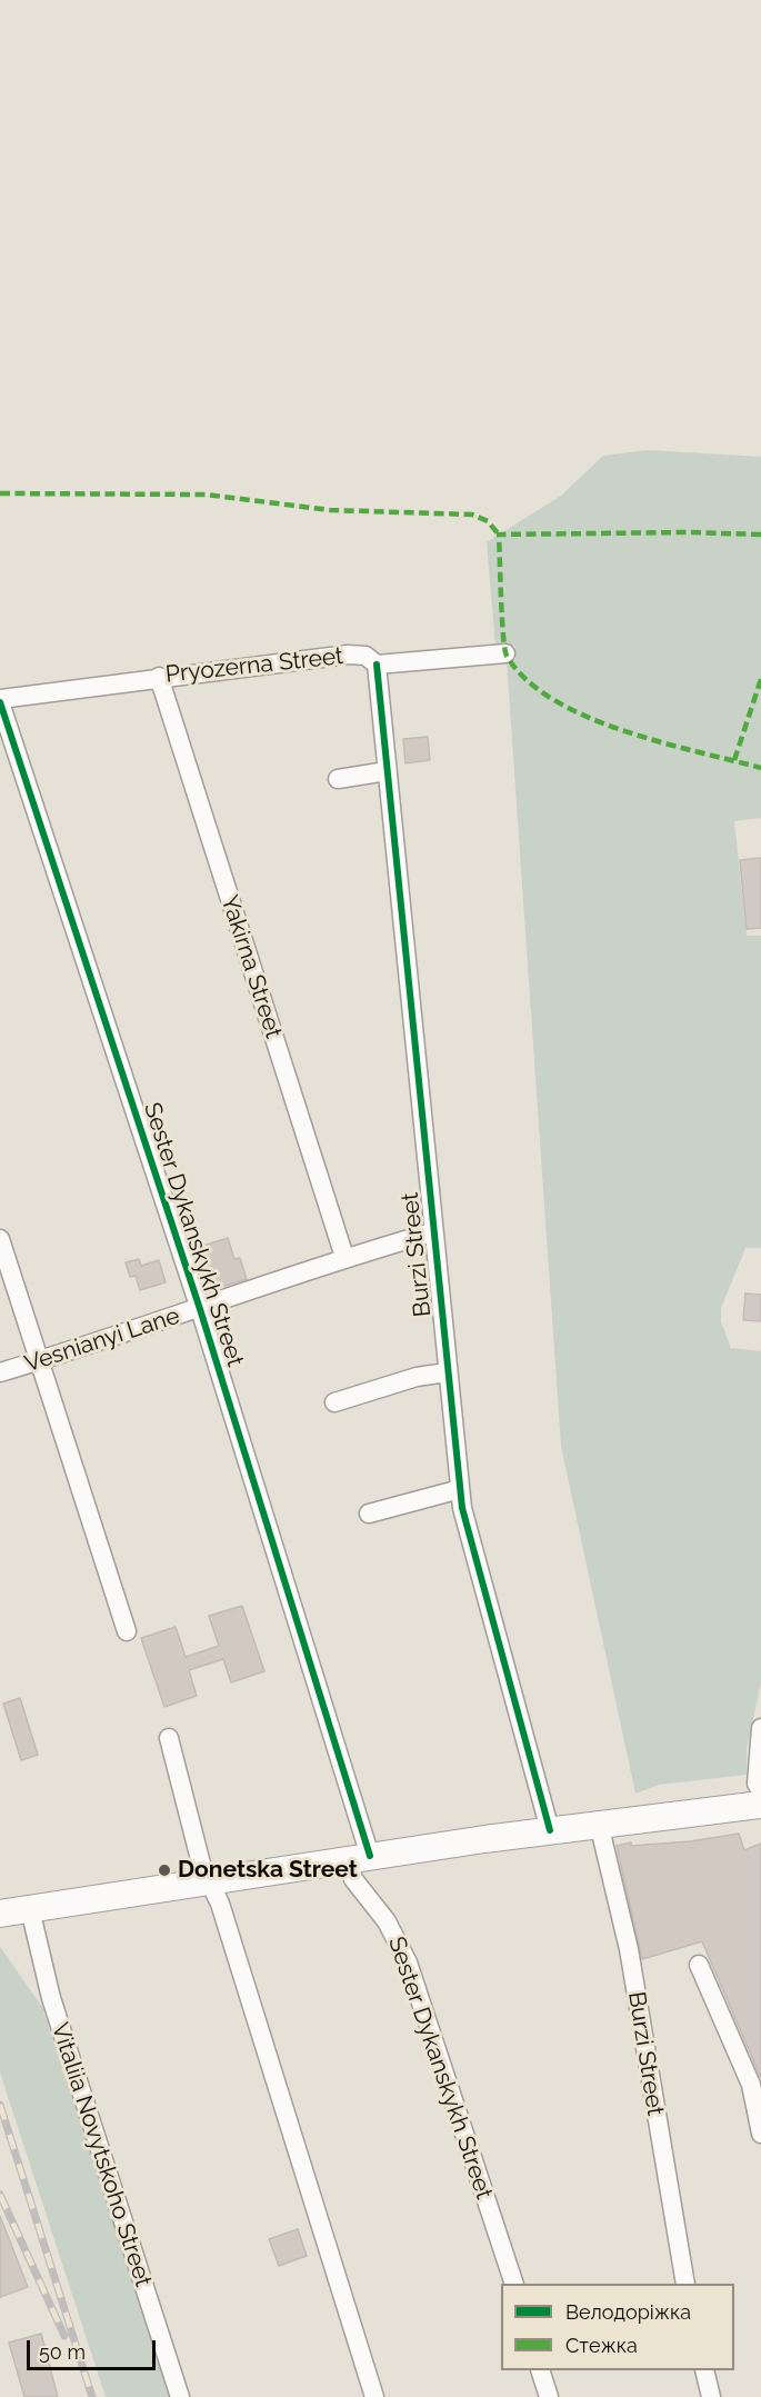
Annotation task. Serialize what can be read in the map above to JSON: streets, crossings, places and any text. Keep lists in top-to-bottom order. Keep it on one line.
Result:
{"streets":{"street":["Pryozerna Street","Yakirna Street","Sester Dykanskykh Street","Burzi Street","Vesnianyi Lane","Vitaliia Novytskoho Street"]},"crossings":[["Pryozerna Street","Yakirna Street"],["Pryozerna Street","Sester Dykanskykh Street"],["Pryozerna Street","Burzi Street"],["Yakirna Street","Vesnianyi Lane"],["Sester Dykanskykh Street","Vesnianyi Lane"],["Burzi Street","Vesnianyi Lane"]],"places":["Donetska Street"],"legend":["Велодоріжка","Стежка"],"scale_bar":"50 m"}
